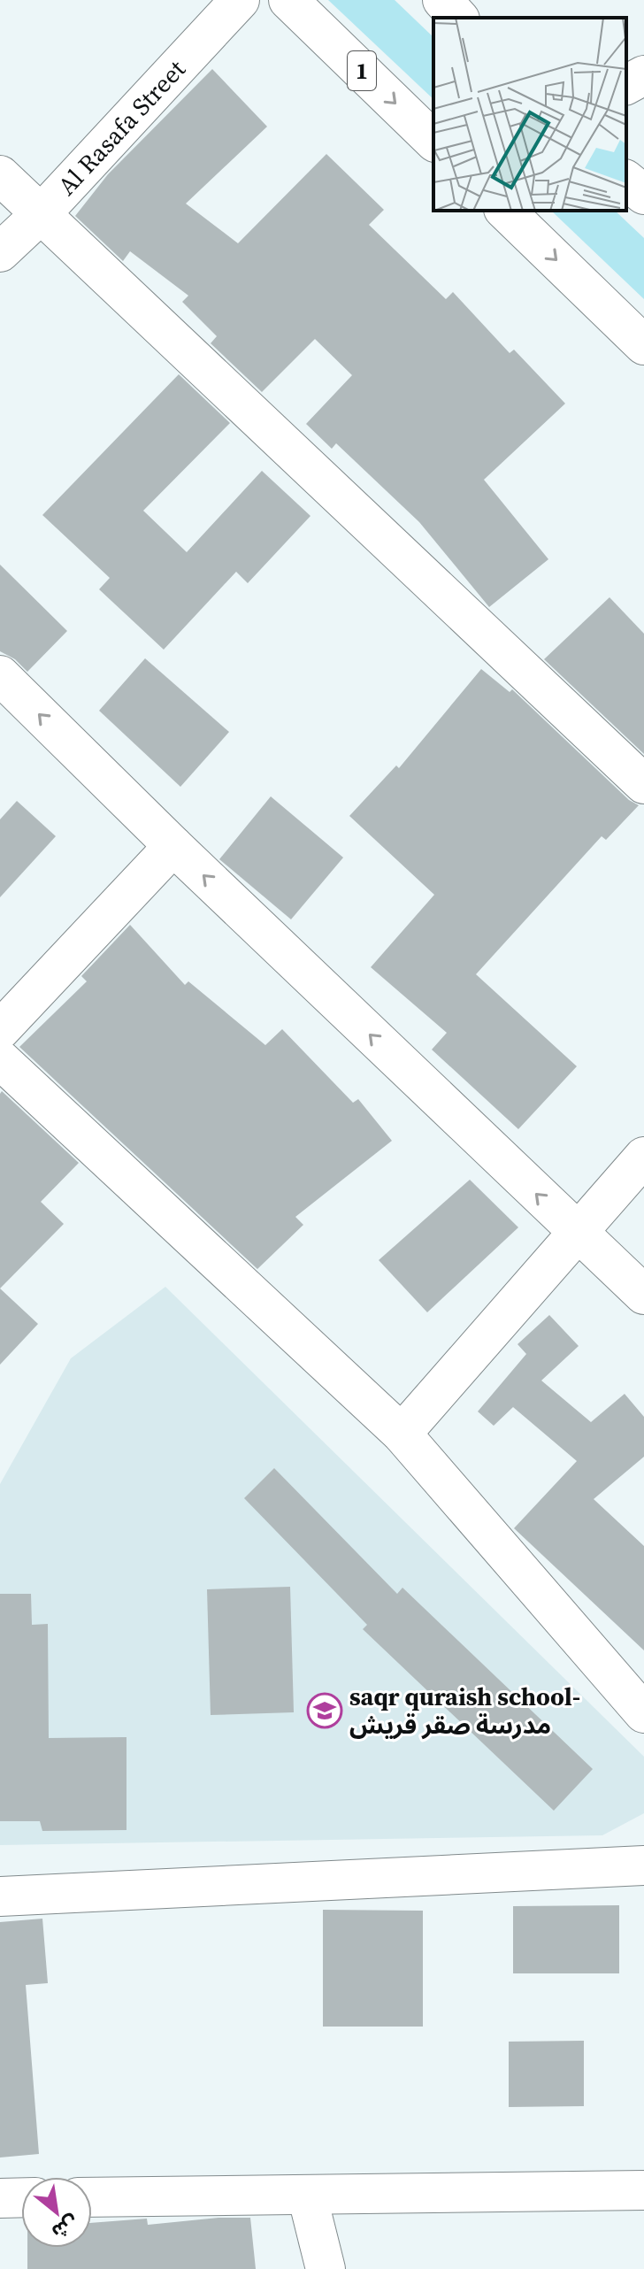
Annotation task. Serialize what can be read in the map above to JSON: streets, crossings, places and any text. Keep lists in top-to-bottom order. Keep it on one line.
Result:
{"streets":{"street":["1","Al Rasafa Street"]},"places":{"school or university":["saqr quraish school- مدرسة صقر قريش"]},"north":"bottom right"}
